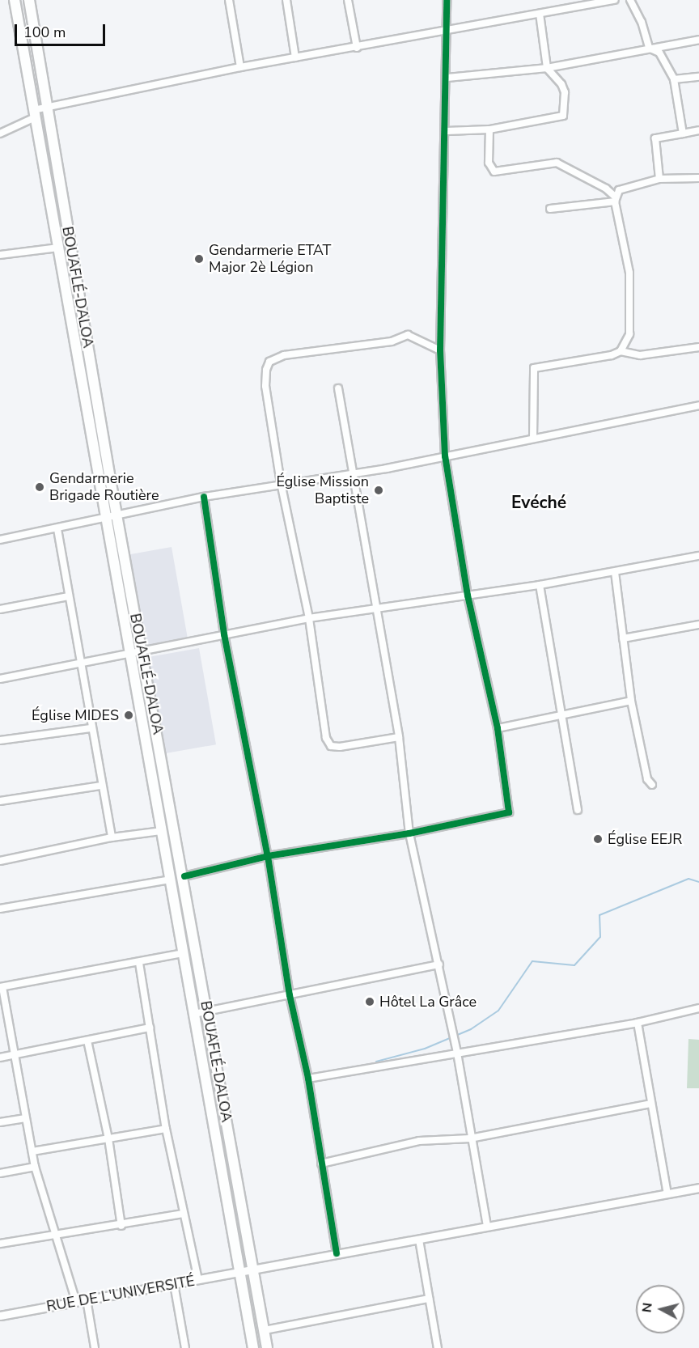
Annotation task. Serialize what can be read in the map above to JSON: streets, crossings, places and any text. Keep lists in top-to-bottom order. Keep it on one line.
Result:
{"streets":{"highway":["BOUAFLÉ-DALOA"],"street":["RUE DE L'UNIVERSITÉ"]},"crossings":[["BOUAFLÉ-DALOA","RUE DE L'UNIVERSITÉ"]],"districts":["Evéché"],"places":["Gendarmerie ETAT Major 2è Légion","Gendarmerie Brigade Routière","Église Mission Baptiste","Église MIDES","Église EEJR","Hôtel La Grâce"],"scale_bar":"100 m","north":"left"}
